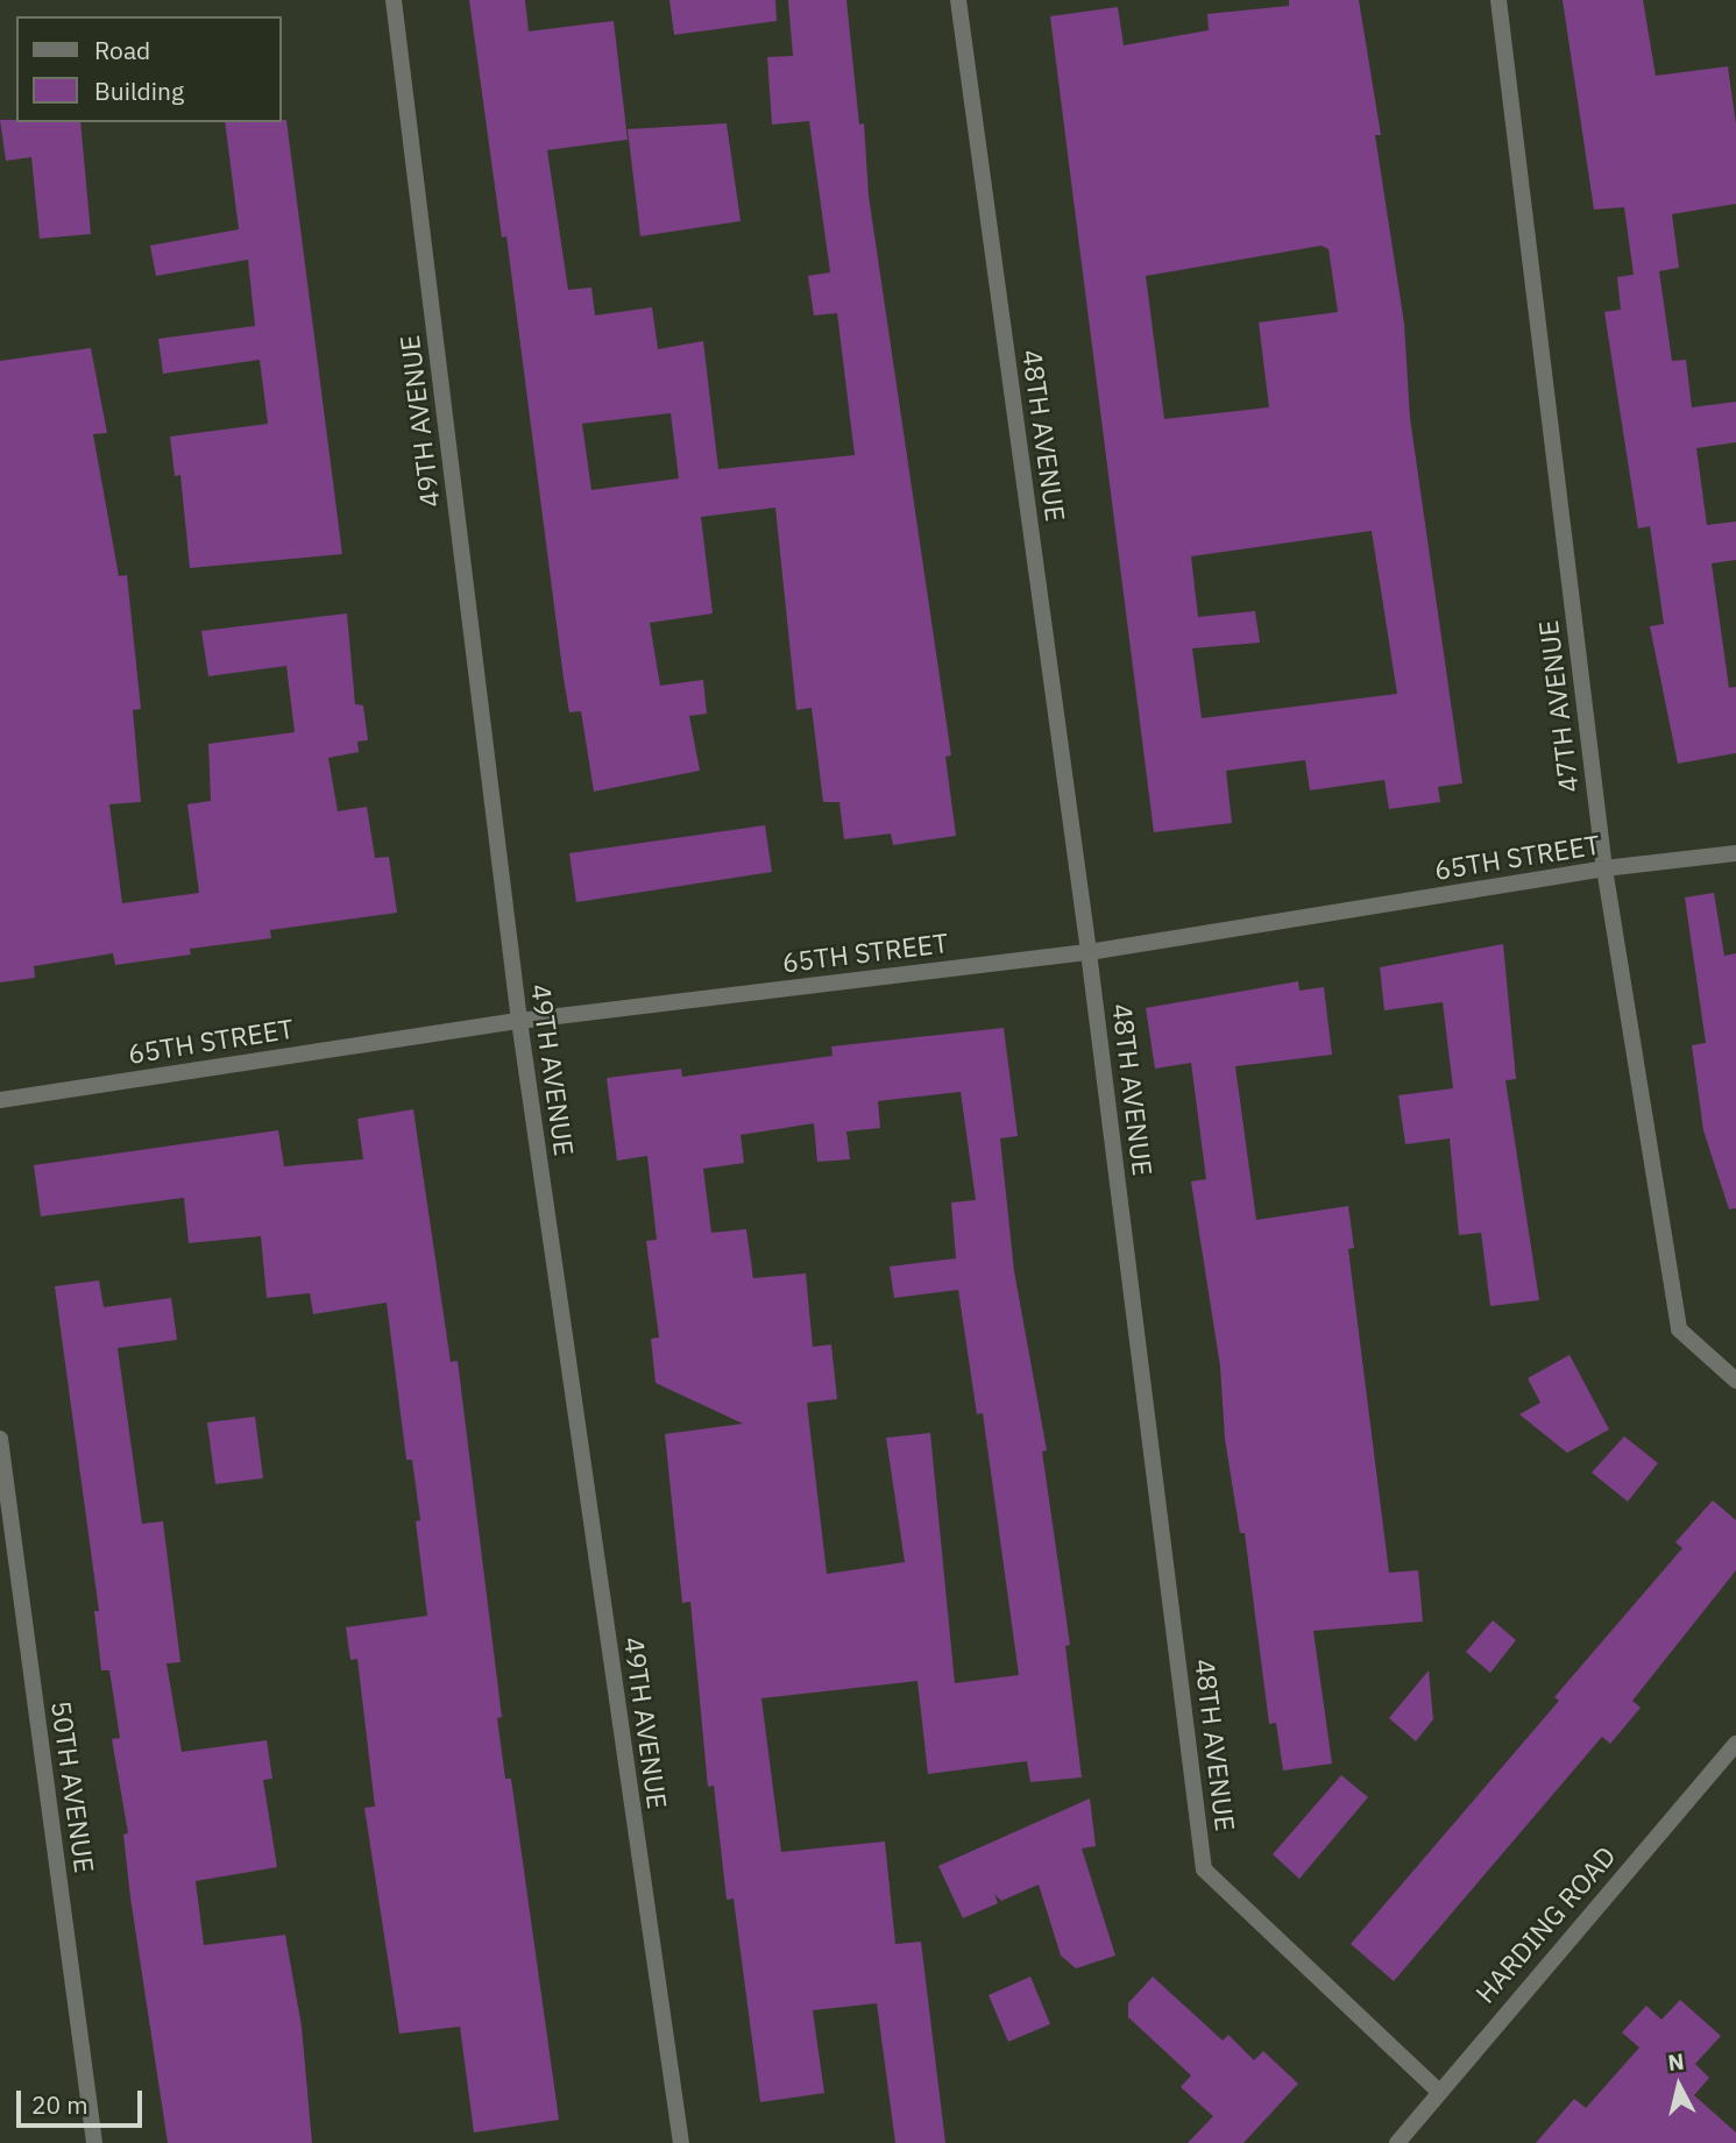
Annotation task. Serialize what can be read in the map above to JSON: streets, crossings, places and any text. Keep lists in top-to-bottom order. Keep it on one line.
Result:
{"streets":{"street":["49TH AVENUE","48TH AVENUE","47TH AVENUE","65TH STREET","50TH AVENUE","HARDING ROAD"]},"crossings":[["49TH AVENUE","65TH STREET"],["48TH AVENUE","65TH STREET"],["48TH AVENUE","HARDING ROAD"],["47TH AVENUE","65TH STREET"]],"legend":["Road","Building"],"scale_bar":"20 m","north":"top"}
